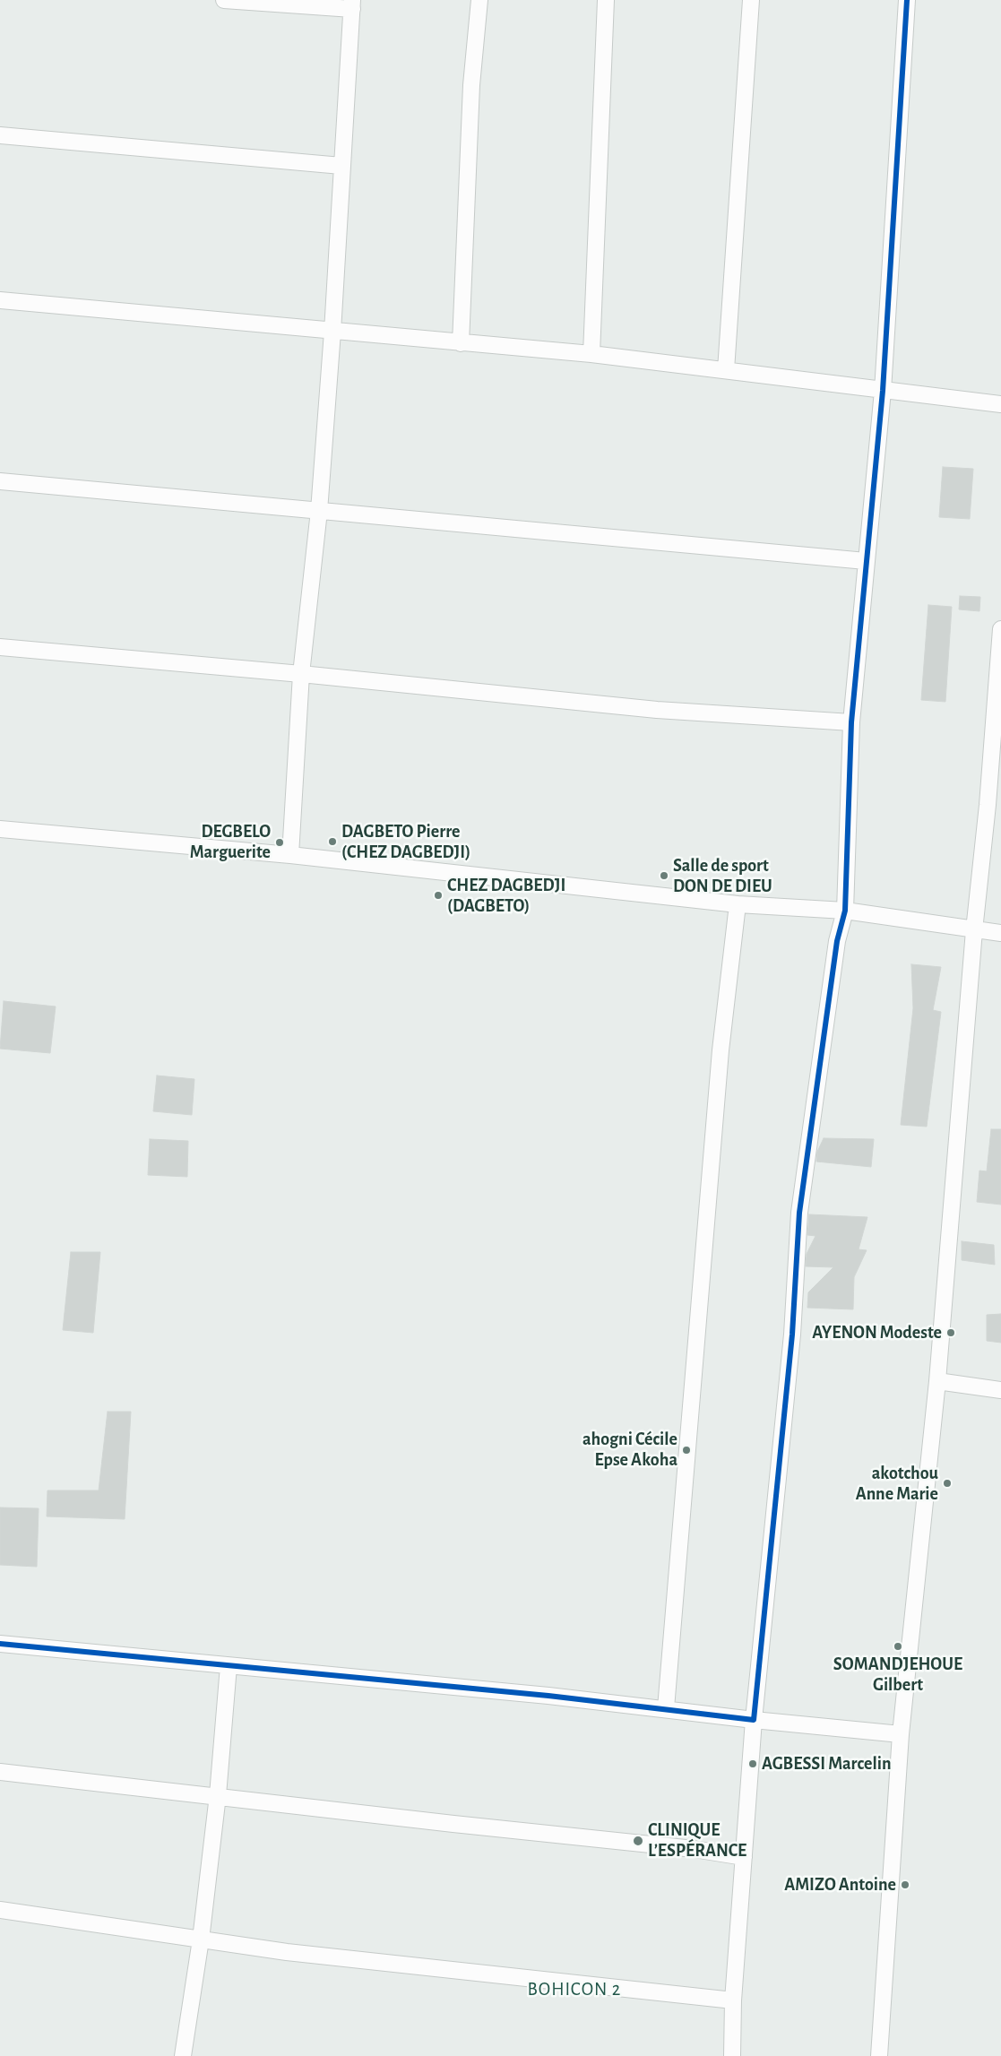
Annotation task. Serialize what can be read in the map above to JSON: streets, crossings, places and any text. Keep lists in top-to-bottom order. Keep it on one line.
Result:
{"districts":["BOHICON 2"],"places":["DAGBETO Pierre (CHEZ DAGBEDJI)","DEGBELO Marguerite","Salle de sport DON DE DIEU","CHEZ DAGBEDJI (DAGBETO)","AYENON Modeste","ahogni Cécile Epse Akoha","akotchou Anne Marie","SOMANDJEHOUE Gilbert","AGBESSI Marcelin","CLINIQUE L’ESPÉRANCE","AMIZO Antoine"]}
